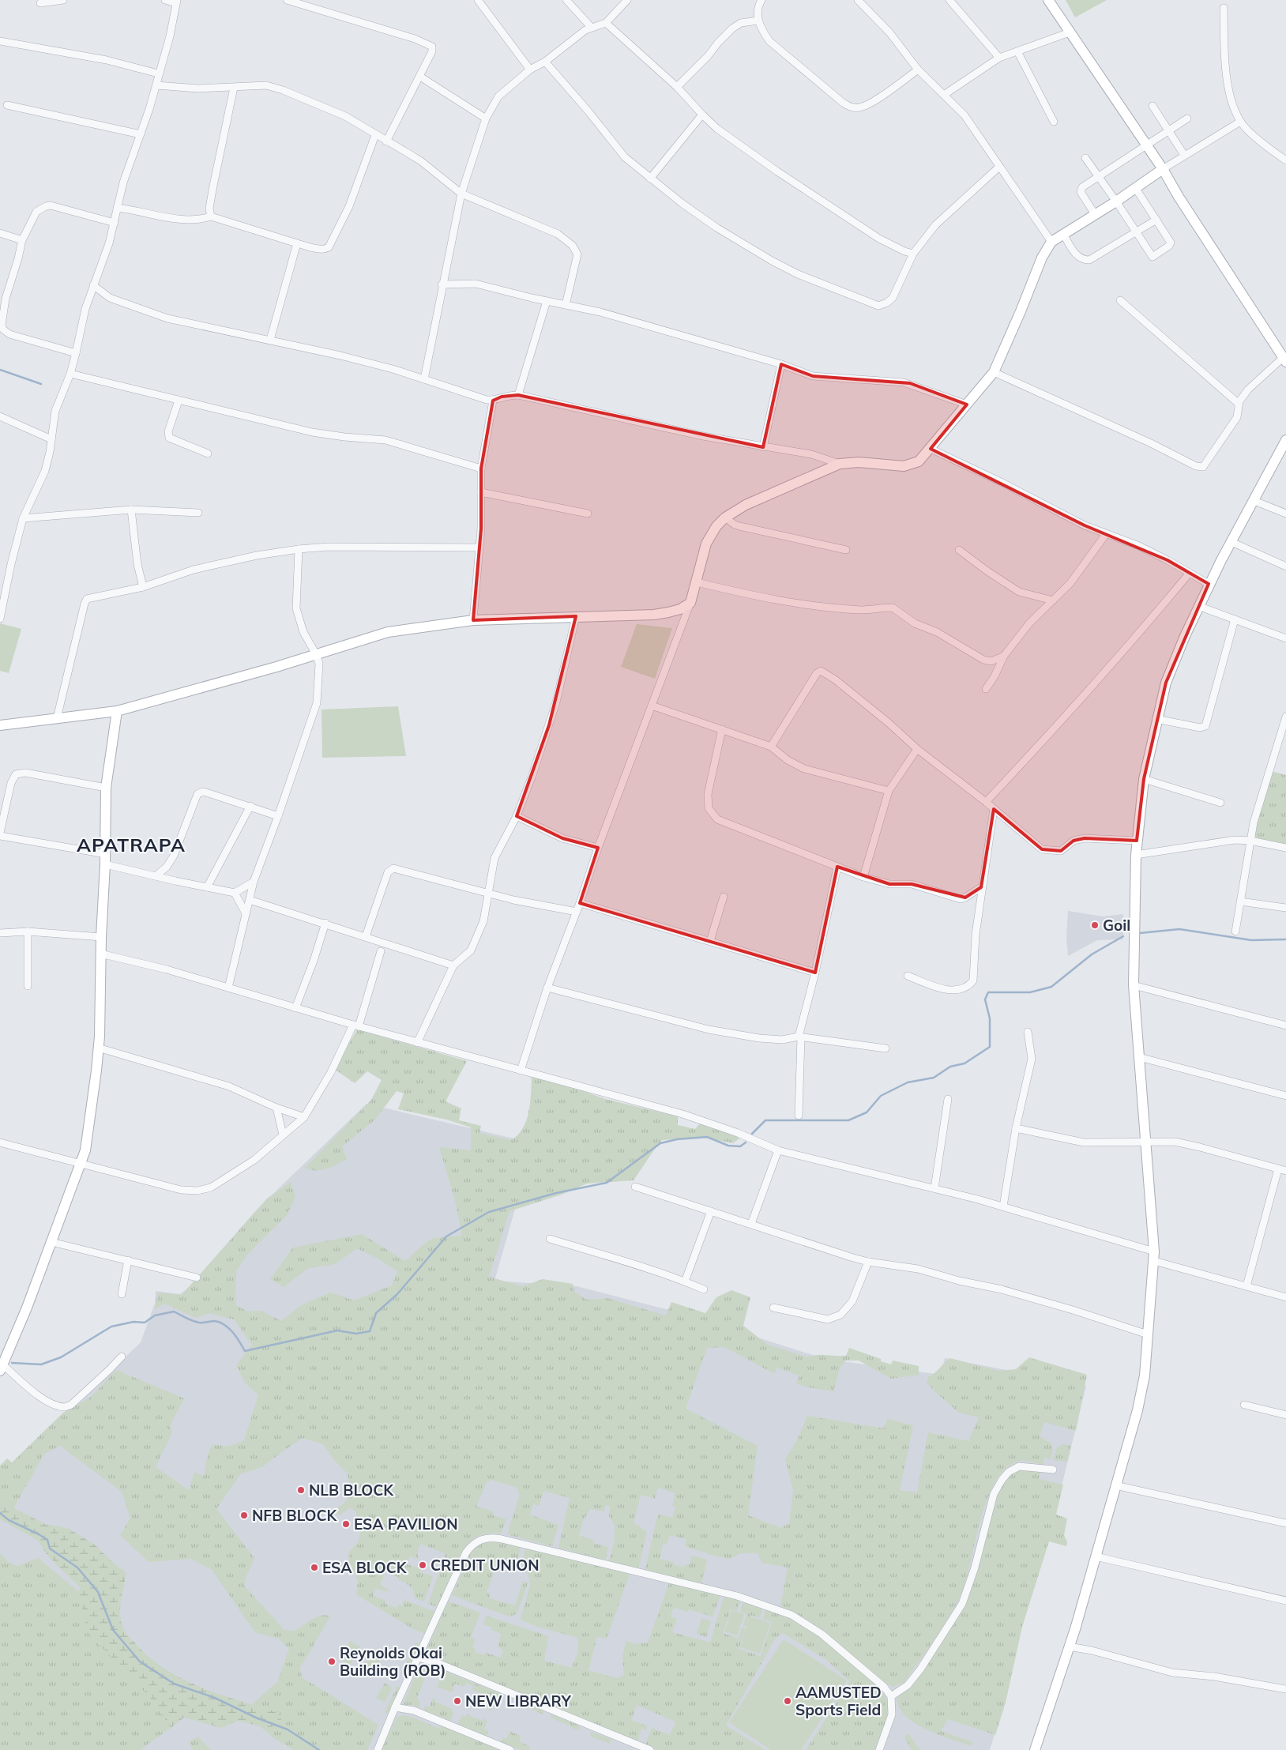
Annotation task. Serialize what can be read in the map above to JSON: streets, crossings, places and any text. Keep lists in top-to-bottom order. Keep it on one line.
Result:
{"districts":["APATRAPA"],"places":["Goil","NLB BLOCK","NFB BLOCK","ESA PAVILION","CREDIT UNION","ESA BLOCK","Reynolds Okai Building (ROB)","NEW LIBRARY","AAMUSTED Sports Field"]}
